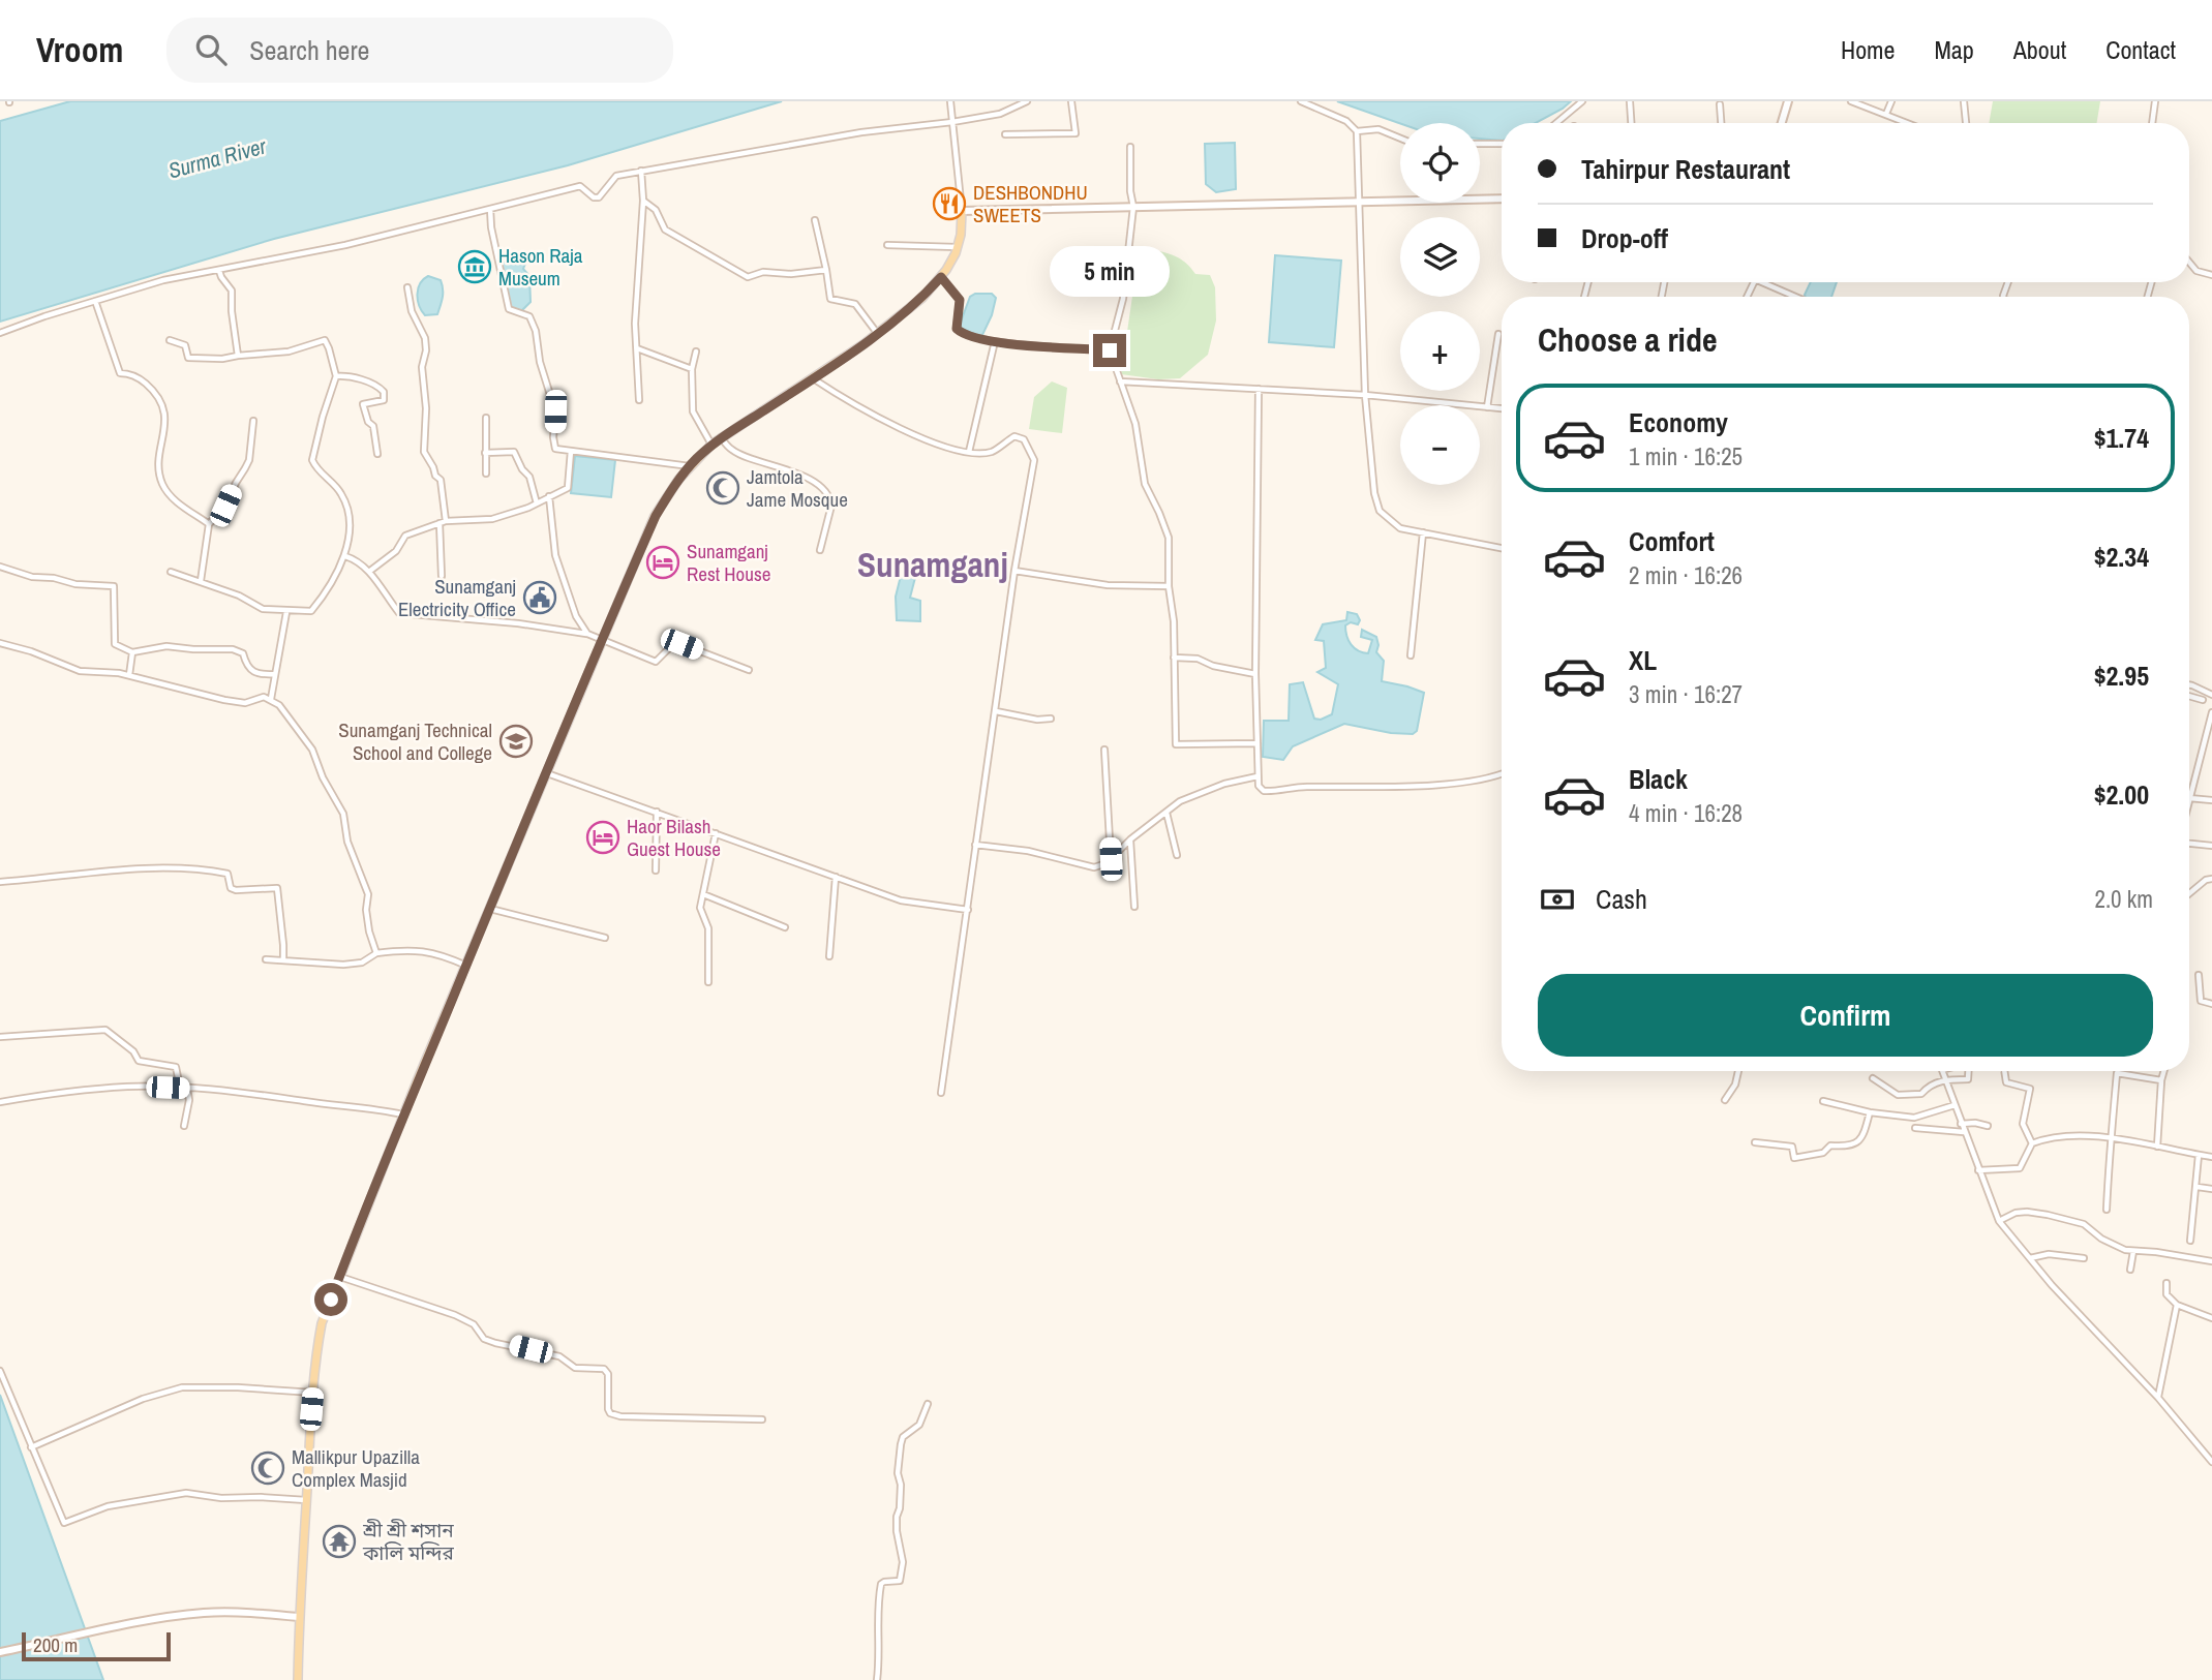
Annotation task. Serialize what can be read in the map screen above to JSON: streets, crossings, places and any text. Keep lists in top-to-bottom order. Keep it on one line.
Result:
{"districts":["Sunamganj"],"water":["Surma River"],"places":{"restaurant":["DESHBONDHU SWEETS"],"museum":["Hason Raja Museum"],"mosque":["Jamtola Jame Mosque","Mallikpur Upazilla Complex Masjid"],"hotel":["Sunamganj Rest House","Haor Bilash Guest House"],"public building":["Sunamganj Electricity Office"],"school or university":["Sunamganj Technical School and College"],"temple":["শ্রী শ্রী শসান কালি মন্দির"]},"scale_bar":"200 m","page":{"header":"Vroom","search":"Search here","nav":["Home","Map","About","Contact"],"map_buttons":["+","−"],"banner":["Tahirpur Restaurant","Drop-off"],"bubble":"5 min","heading":"Choose a ride","list":[{"name":"Economy","note":"1 min · 16:25","value":"$1.74"},{"name":"Comfort","note":"2 min · 16:26","value":"$2.34"},{"name":"XL","note":"3 min · 16:27","value":"$2.95"},{"name":"Black","note":"4 min · 16:28","value":"$2.00"}],"pay":["Cash","2.0 km"],"buttons":"Confirm","scale":"200 m"}}
